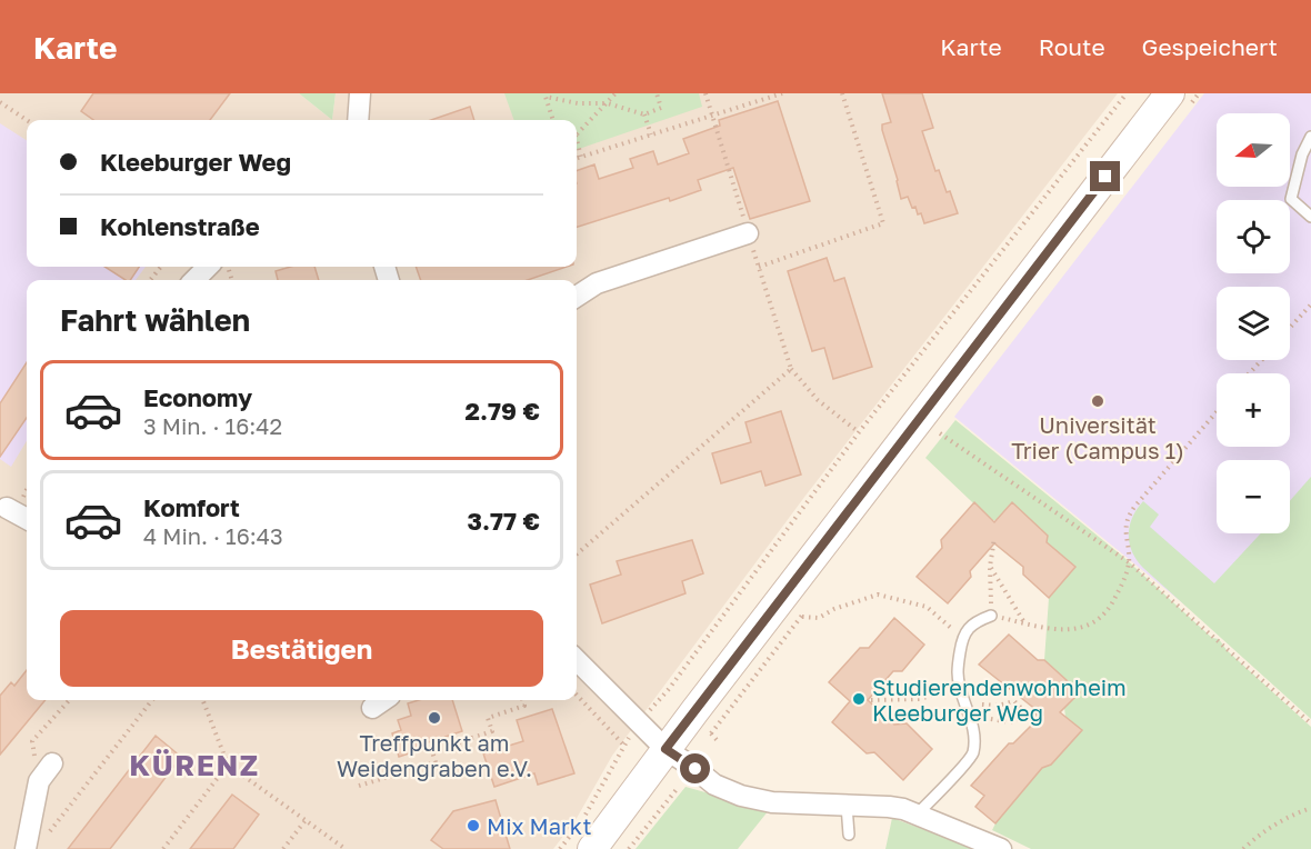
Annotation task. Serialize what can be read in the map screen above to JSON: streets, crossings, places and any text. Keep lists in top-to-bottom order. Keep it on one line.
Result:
{"districts":["KÜRENZ"],"places":["Universität Trier (Campus 1)","Studierendenwohnheim Kleeburger Weg","Treffpunkt am Weidengraben e.V.","Mix Markt"],"north":"left","page":{"header":"Karte","nav":["Karte","Route","Gespeichert"],"map_buttons":["+","−"],"banner":["Kleeburger Weg","Kohlenstraße"],"heading":"Fahrt wählen","list":[{"name":"Economy","note":"3 Min. · 16:42","value":"2.79 €"},{"name":"Komfort","note":"4 Min. · 16:43","value":"3.77 €"}],"buttons":"Bestätigen"}}
